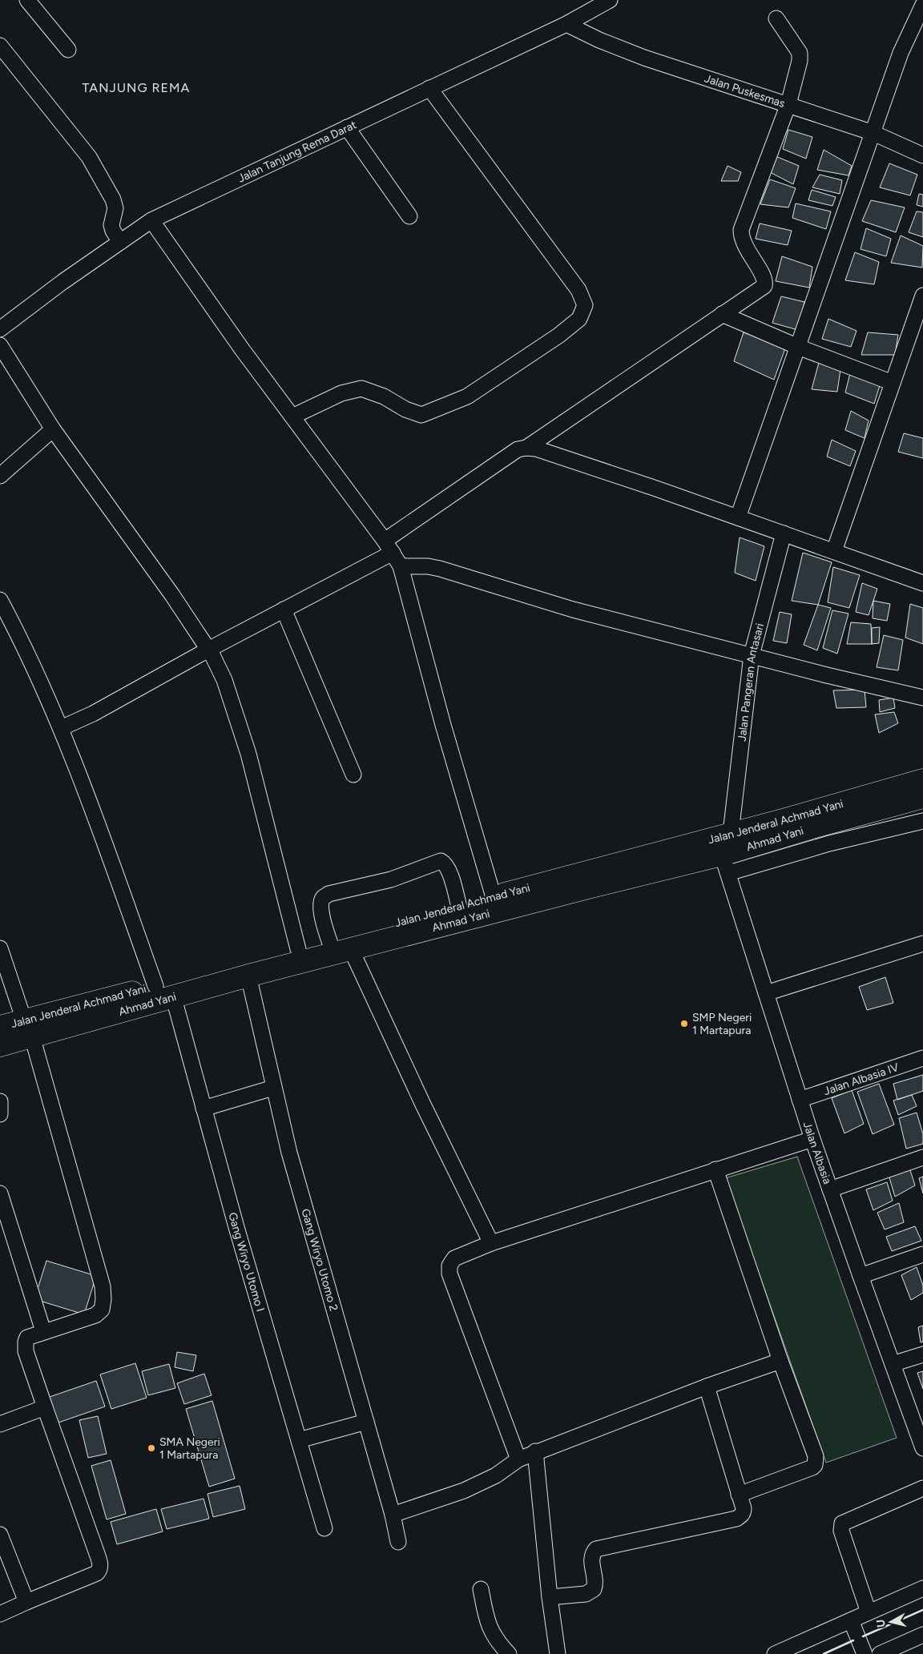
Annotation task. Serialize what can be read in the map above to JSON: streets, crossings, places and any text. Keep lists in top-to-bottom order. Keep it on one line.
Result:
{"streets":{"highway":["Jalan Jenderal Achmad Yani","Ahmad Yani"],"street":["Jalan Puskesmas","Jalan Tanjung Rema Darat","Jalan Pangeran Antasari","Jalan Albasia IV","Jalan Albasia","Gang Wiryo Utomo 2","Gang Wiryo Utomo I"]},"crossings":[["Jalan Puskesmas","Jalan Tanjung Rema Darat"],["Jalan Pangeran Antasari","Jalan Jenderal Achmad Yani"],["Jalan Jenderal Achmad Yani","Ahmad Yani"],["Jalan Jenderal Achmad Yani","Gang Wiryo Utomo I"],["Ahmad Yani","Jalan Albasia"],["Ahmad Yani","Gang Wiryo Utomo 2"],["Ahmad Yani","Gang Wiryo Utomo I"],["Jalan Albasia IV","Jalan Albasia"]],"districts":["TANJUNG REMA"],"places":["SMP Negeri 1 Martapura","SMA Negeri 1 Martapura"],"north":"left"}
